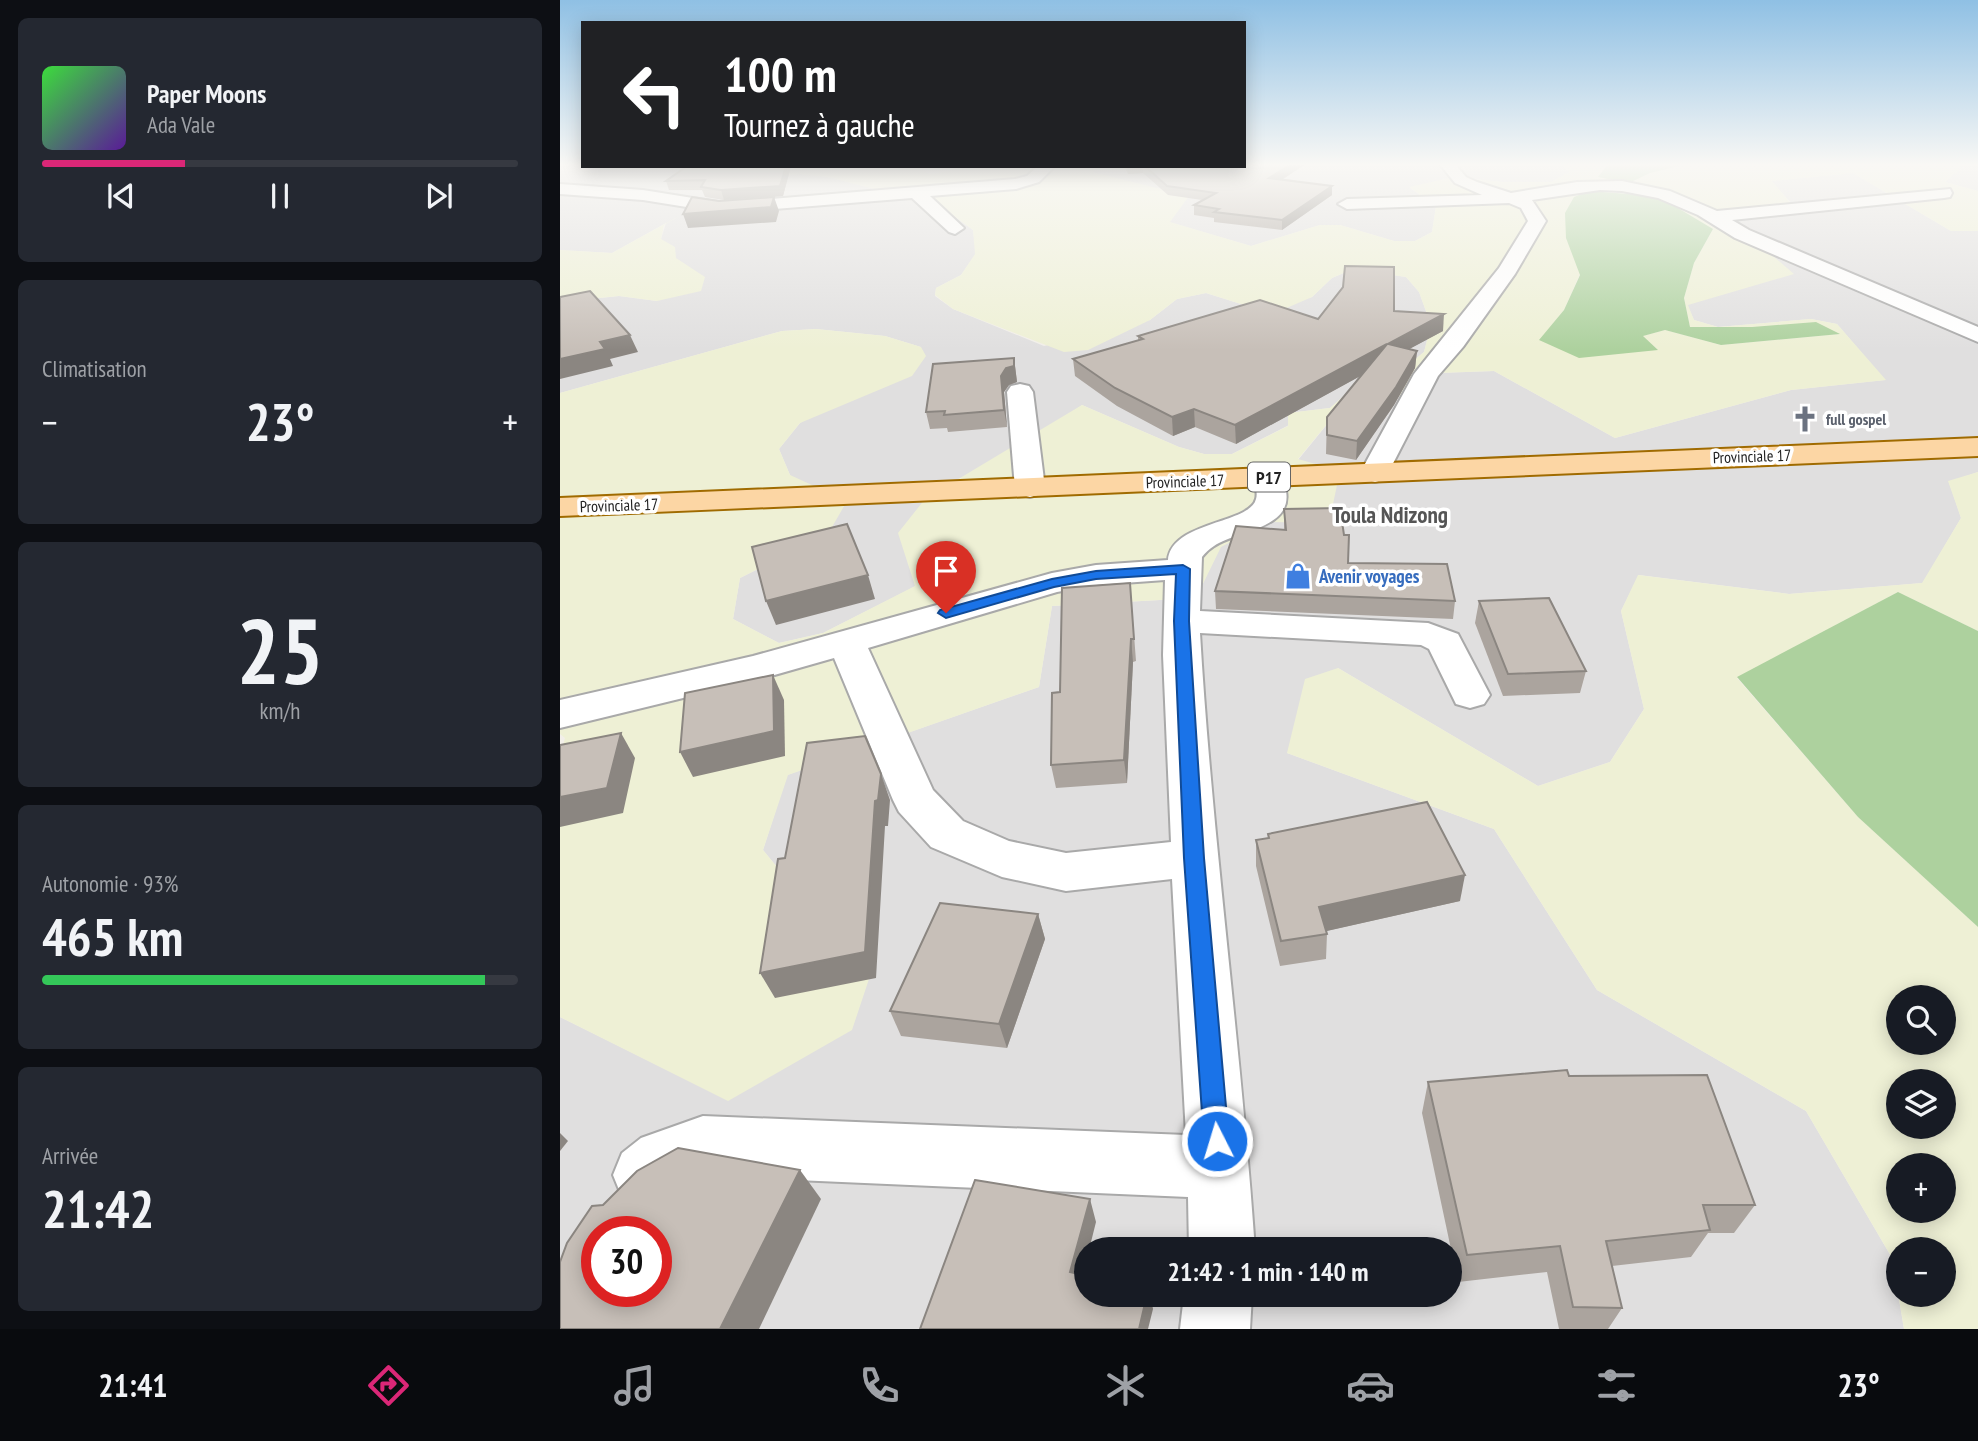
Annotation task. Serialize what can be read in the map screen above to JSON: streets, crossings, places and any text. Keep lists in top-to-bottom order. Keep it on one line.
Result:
{"streets":{"main road":["Provinciale 17","P17"]},"districts":["Toula Ndizong"],"places":{"church":["full gospel"],"shop":["Avenir voyages"]},"page":{"turn":["100 m","Tournez à gauche"],"song":["Paper Moons","Ada Vale"],"tile":["Climatisation",["25","km/h"],["Autonomie · 93%","465 km"],["Arrivée","21:42"]],"heat":["−","23°","+"],"map_buttons":["+","−"],"limit":"30","trip":"21:42 · 1 min · 140 m","tabs":["21:41","23°"]}}
